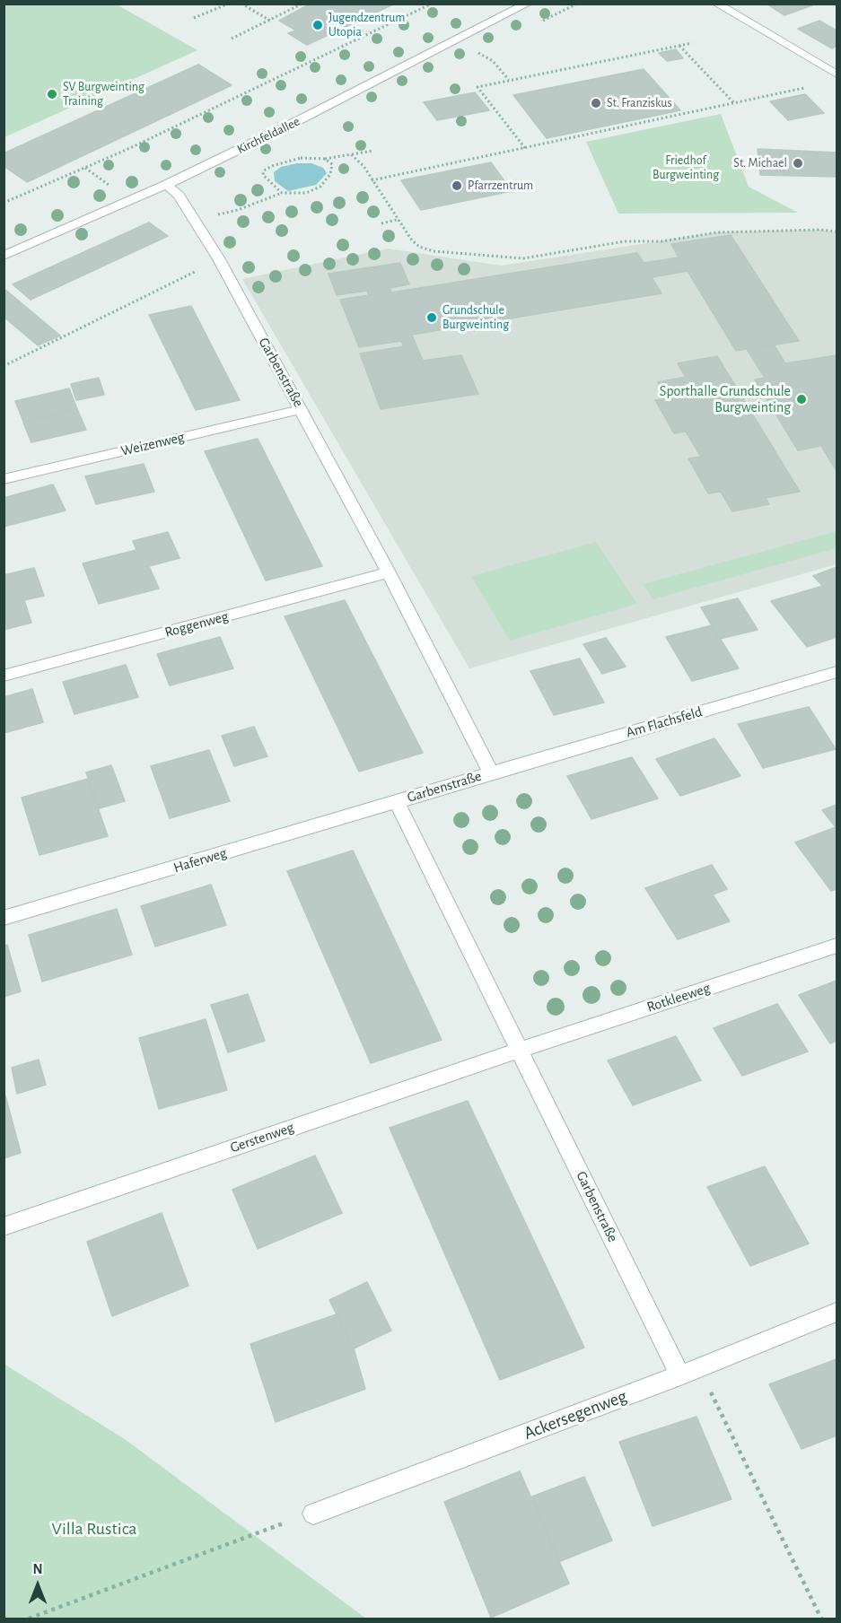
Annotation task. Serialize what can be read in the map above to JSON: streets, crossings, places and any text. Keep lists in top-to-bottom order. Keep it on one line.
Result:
{"streets":{"street":["Kirchfeldallee","Garbenstraße","Weizenweg","Roggenweg","Am Flachsfeld","Haferweg","Rotkleeweg","Gerstenweg","Ackersegenweg"]},"crossings":[["Kirchfeldallee","Garbenstraße"],["Garbenstraße","Weizenweg"],["Garbenstraße","Roggenweg"],["Garbenstraße","Am Flachsfeld"],["Garbenstraße","Haferweg"],["Garbenstraße","Rotkleeweg"],["Garbenstraße","Gerstenweg"],["Garbenstraße","Ackersegenweg"],["Rotkleeweg","Gerstenweg"]],"parks":["Friedhof Burgweinting","Villa Rustica"],"places":["Jugendzentrum Utopia","SV Burgweinting Training","St. Franziskus","St. Michael","Pfarrzentrum","Grundschule Burgweinting","Sporthalle Grundschule Burgweinting"],"north":"top"}
